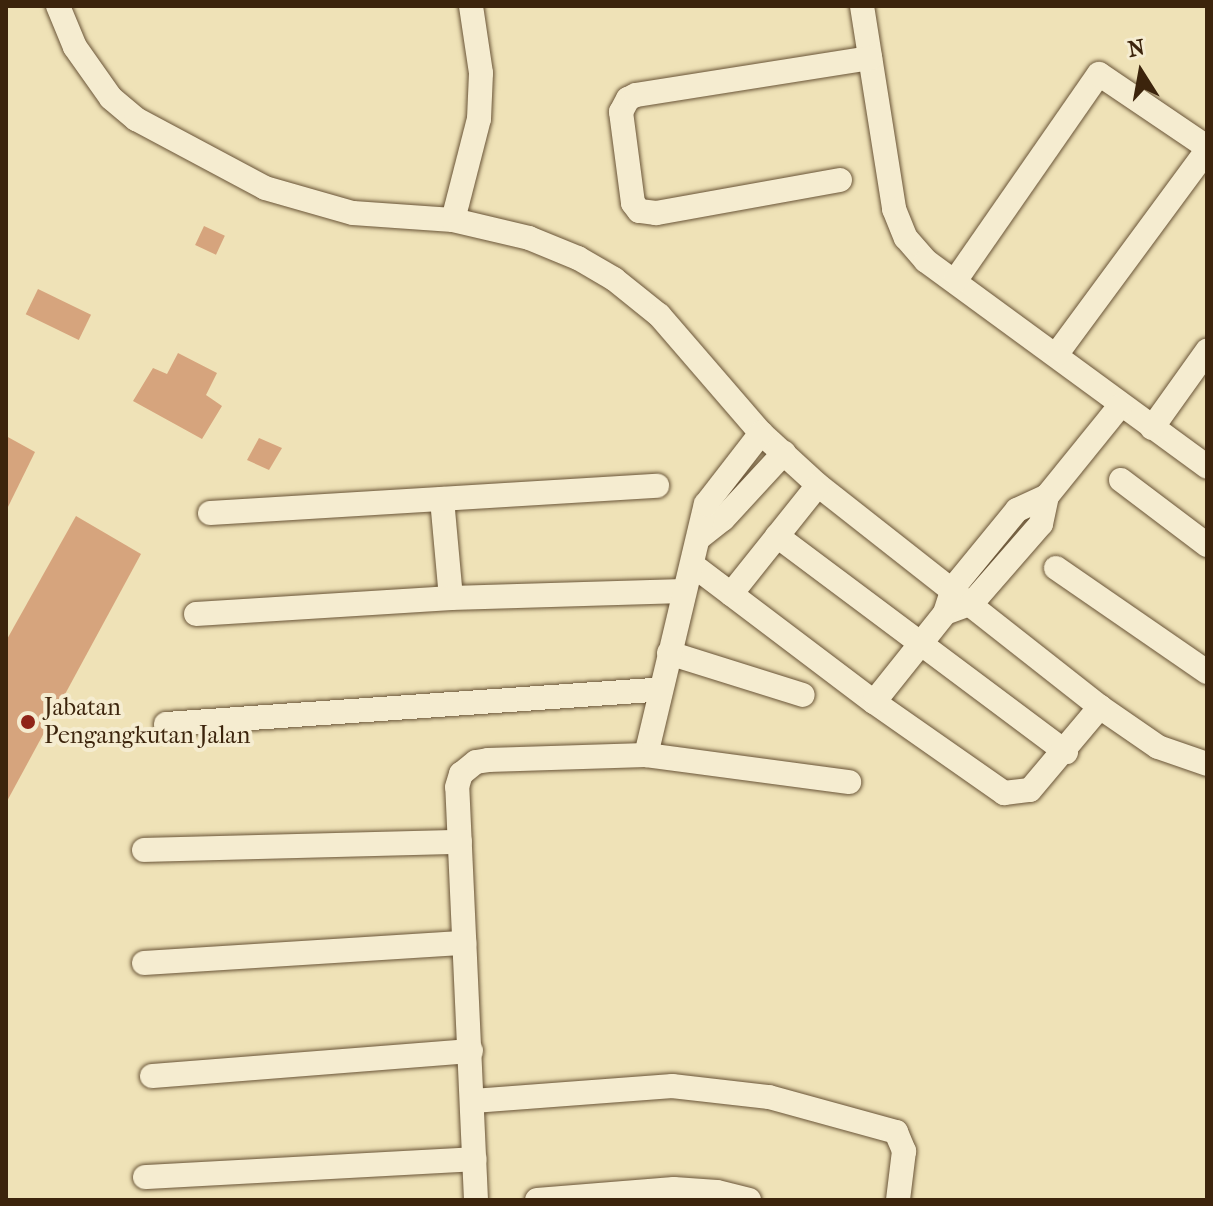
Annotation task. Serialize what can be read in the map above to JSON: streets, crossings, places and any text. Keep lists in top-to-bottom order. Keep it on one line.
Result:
{"places":["Jabatan Pengangkutan Jalan"],"north":"top"}
